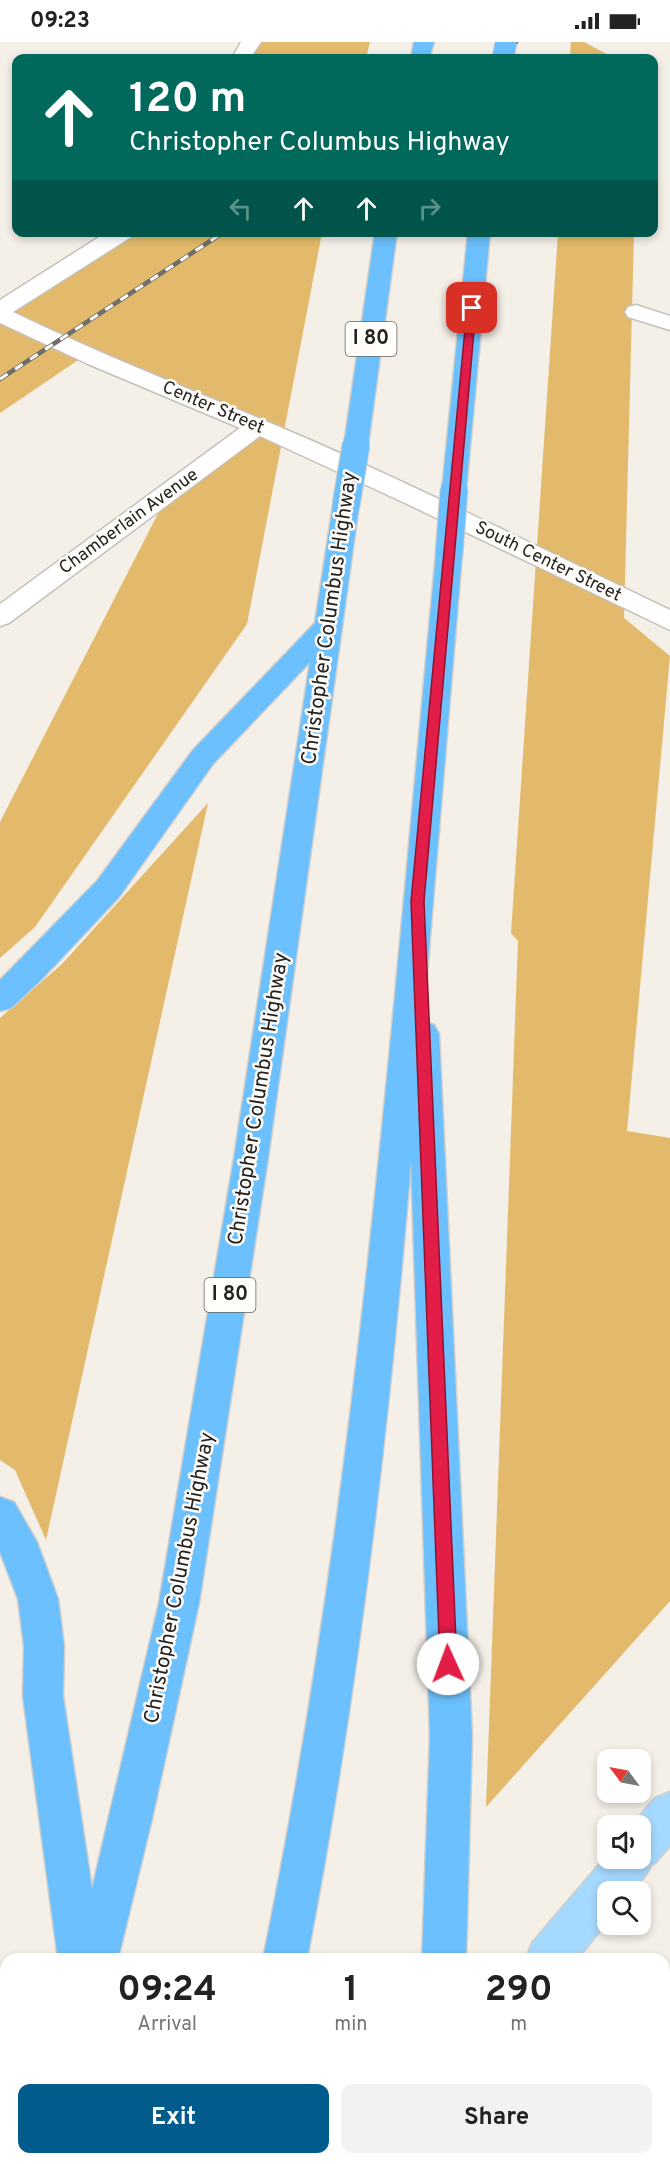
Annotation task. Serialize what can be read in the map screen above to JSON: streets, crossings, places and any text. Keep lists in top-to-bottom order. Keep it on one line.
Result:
{"streets":{"highway":["I 80","Christopher Columbus Highway"],"street":["Center Street","Chamberlain Avenue","South Center Street"]},"crossings":[["Center Street","Chamberlain Avenue"],["Center Street","South Center Street"]],"north":"top left","page":{"status":"09:23","turn":["120 m","Christopher Columbus Highway"],"eta":["09:24","Arrival","1","min","290","m"],"buttons":["Exit","Share"]}}
